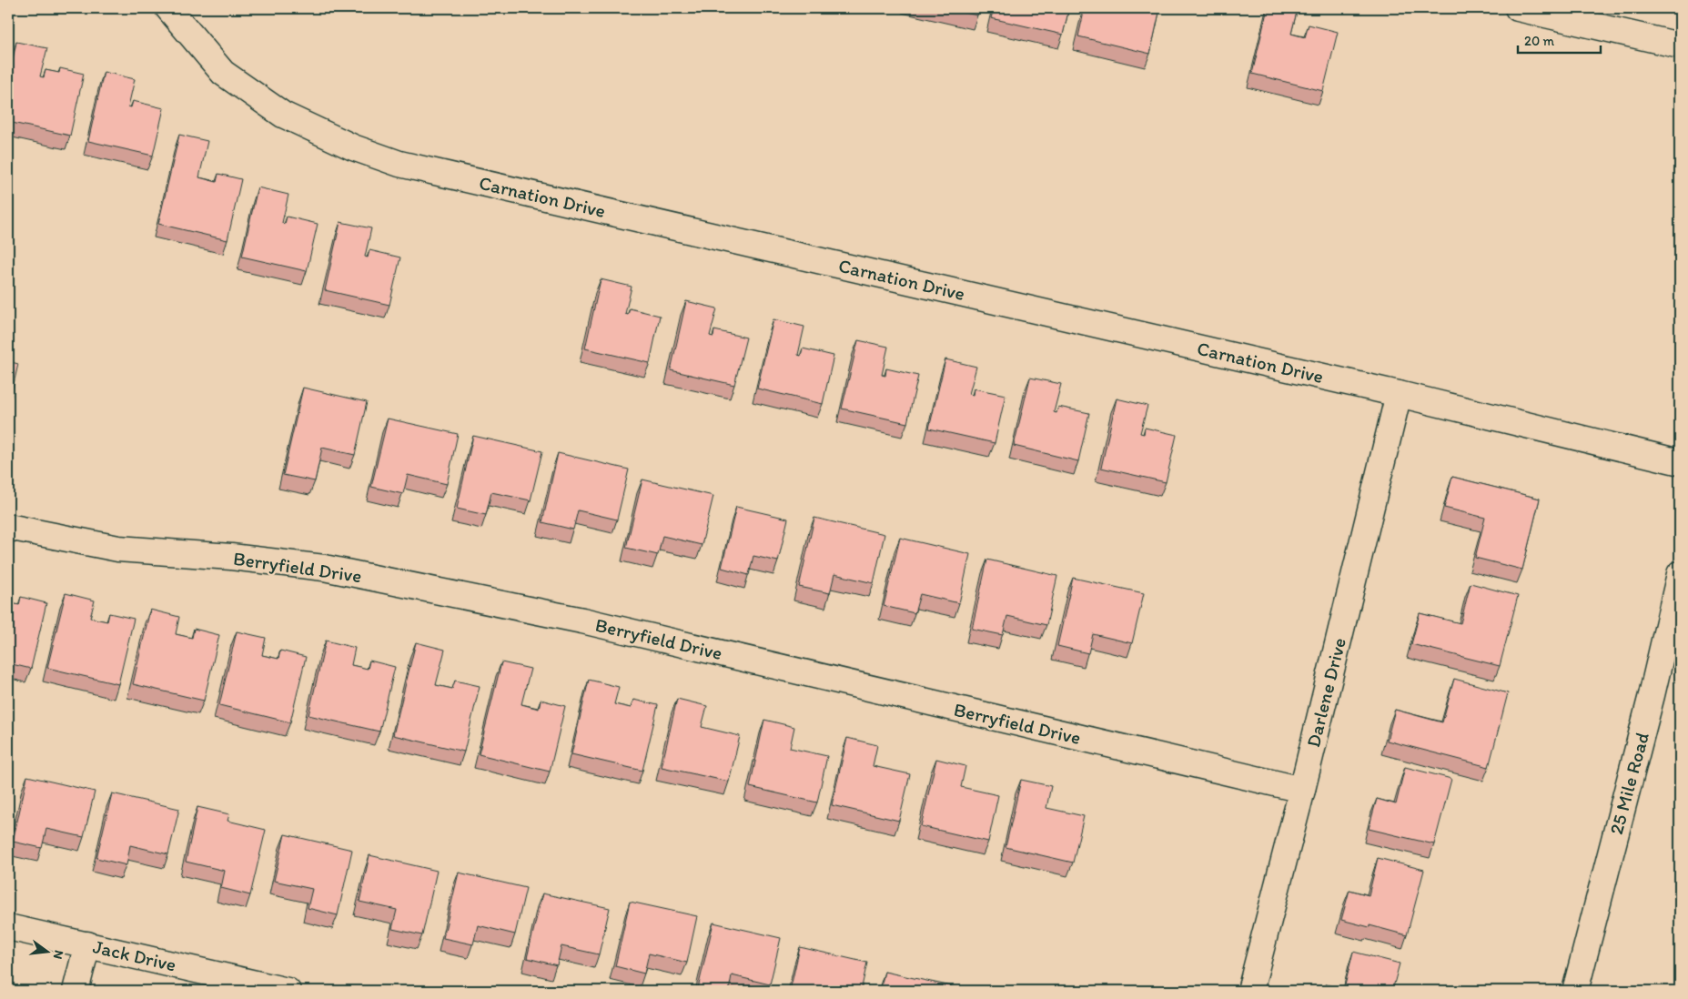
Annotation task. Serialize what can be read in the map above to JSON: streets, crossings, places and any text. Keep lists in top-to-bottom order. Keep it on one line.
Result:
{"streets":{"street":["Carnation Drive","Berryfield Drive","Darlene Drive","25 Mile Road","Jack Drive"]},"crossings":[["Carnation Drive","Darlene Drive"],["Berryfield Drive","Darlene Drive"]],"scale_bar":"20 m","north":"right"}
